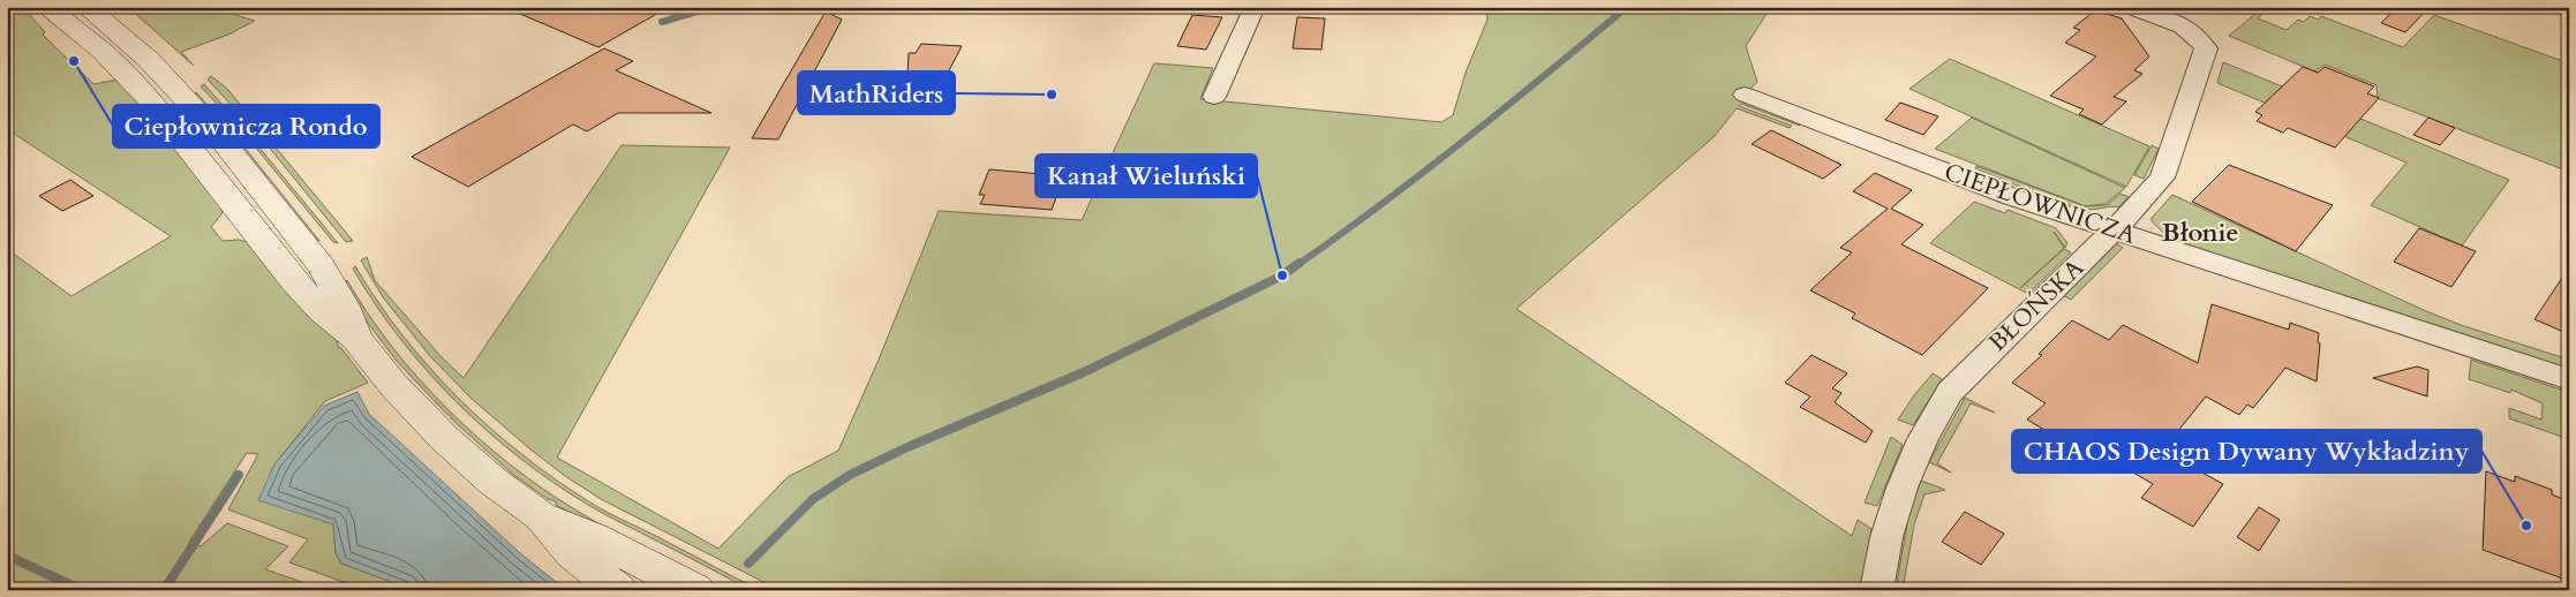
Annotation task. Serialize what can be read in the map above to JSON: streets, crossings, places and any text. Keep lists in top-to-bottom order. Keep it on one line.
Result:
{"streets":{"street":["CIEPŁOWNICZA","BŁOŃSKA"]},"crossings":[["CIEPŁOWNICZA","BŁOŃSKA"]],"districts":["Błonie"],"places":["Ciepłownicza Rondo","MathRiders","Kanał Wieluński","CHAOS Design Dywany Wykładziny"]}
